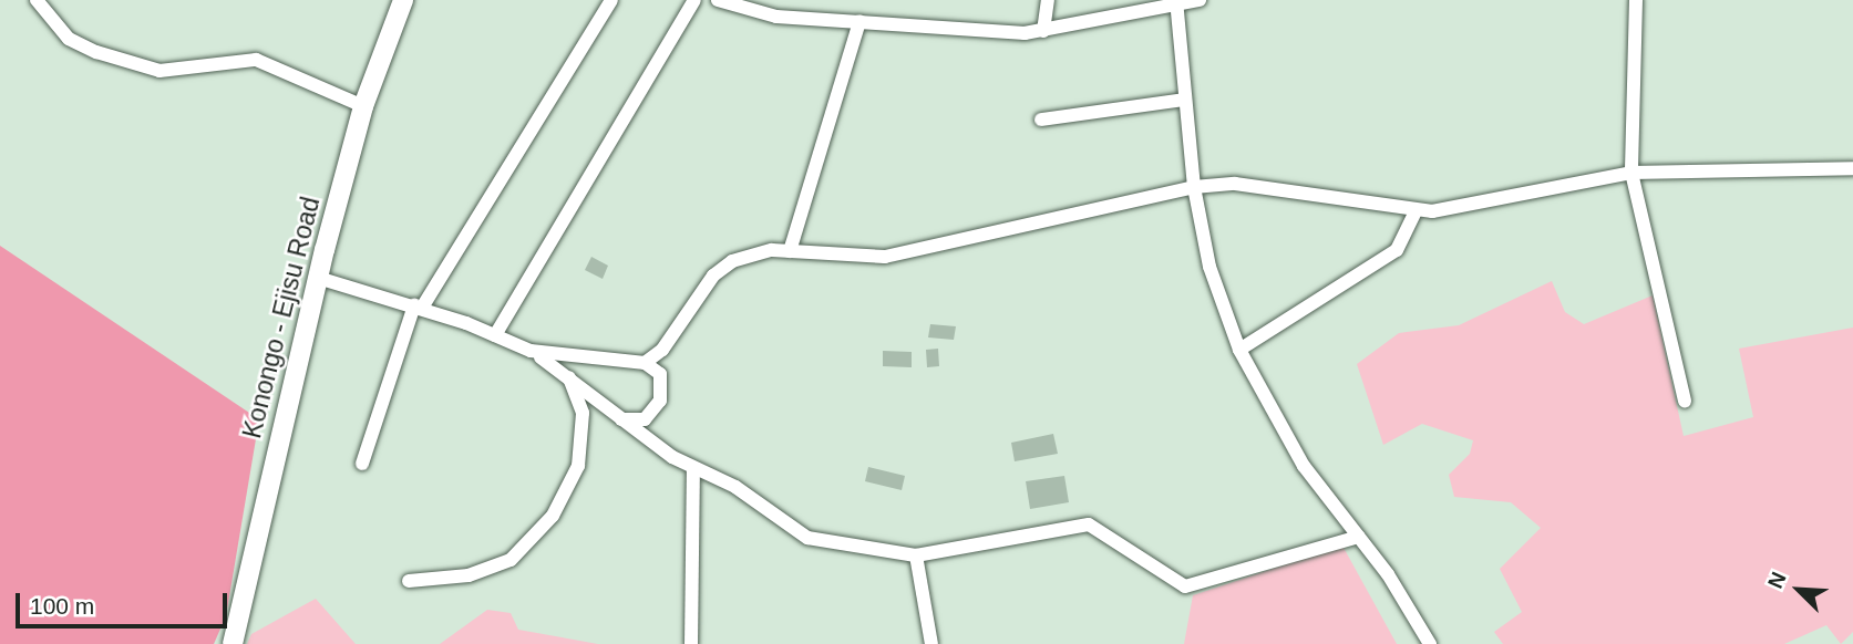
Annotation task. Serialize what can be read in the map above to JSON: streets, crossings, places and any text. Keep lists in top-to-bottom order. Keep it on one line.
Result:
{"streets":{"highway":["Konongo - Ejisu Road"]},"scale_bar":"100 m","north":"top left"}
